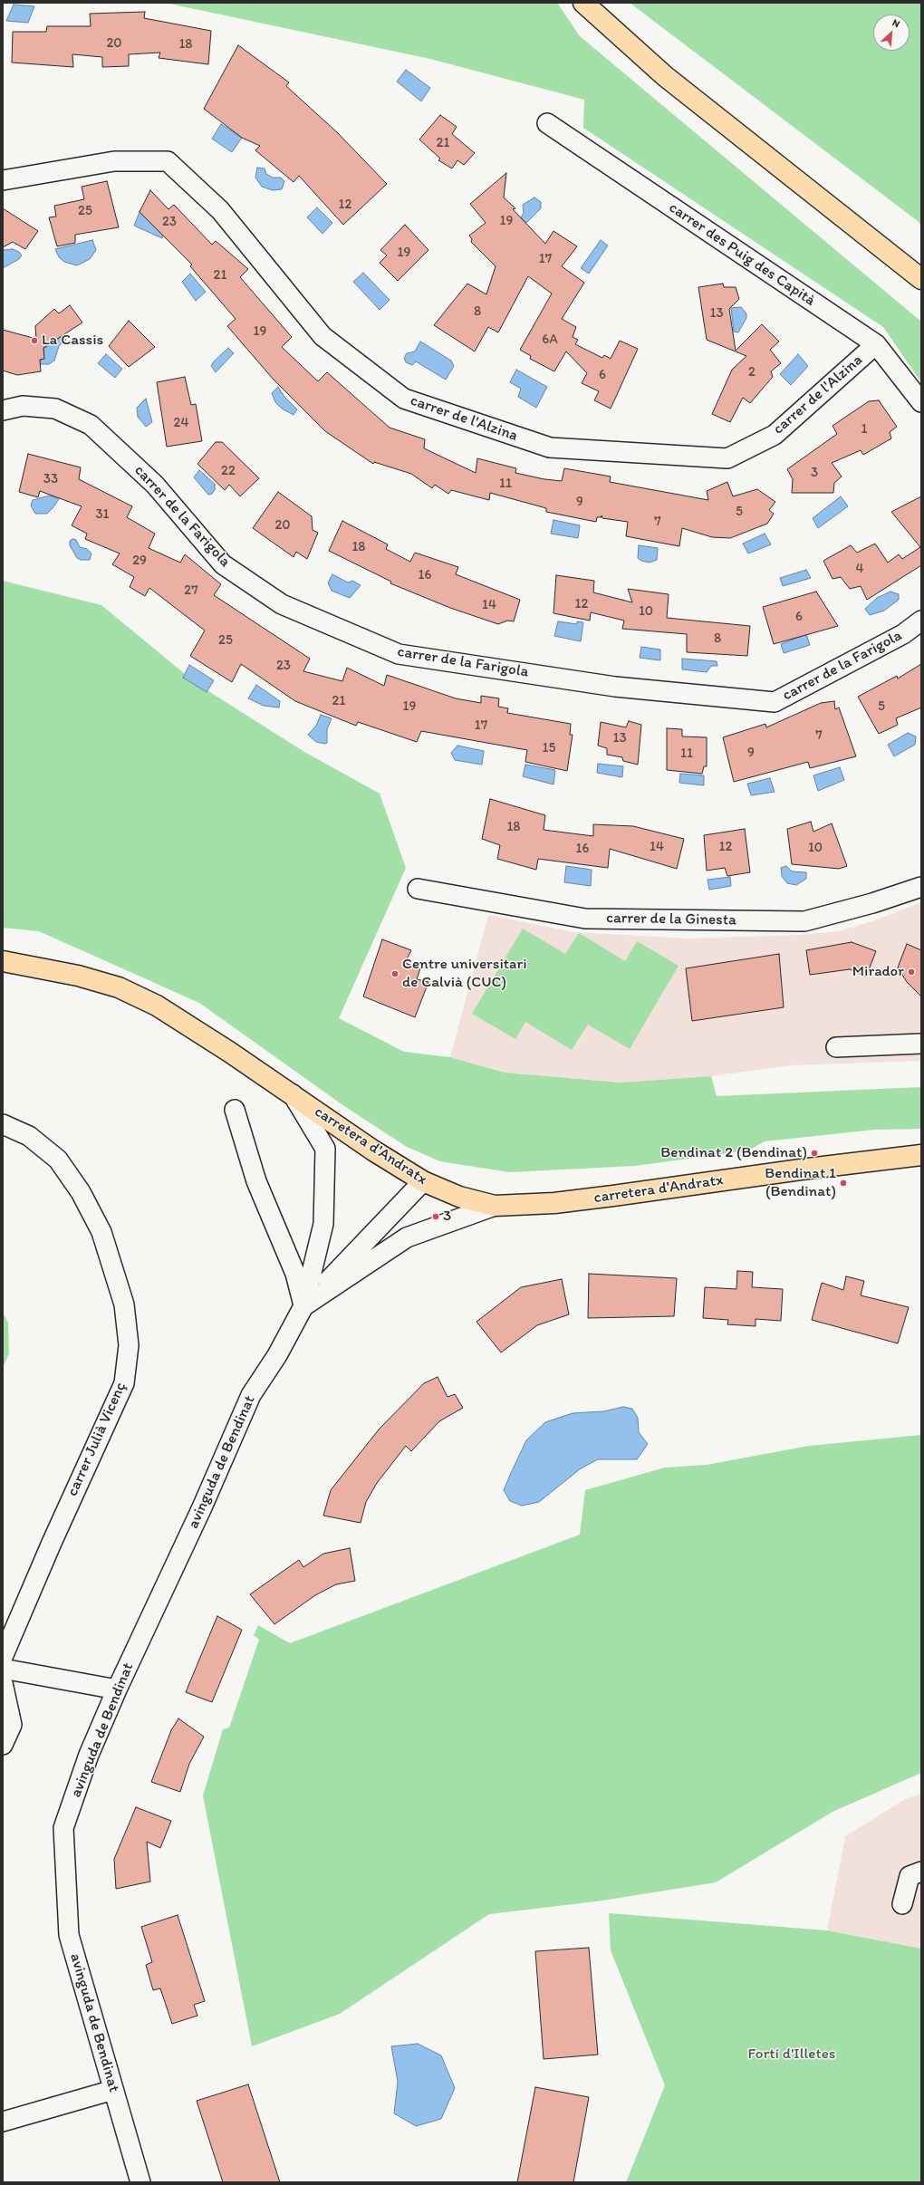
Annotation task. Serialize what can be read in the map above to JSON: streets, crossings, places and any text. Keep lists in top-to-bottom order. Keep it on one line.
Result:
{"streets":{"main road":["carretera d'Andratx"],"street":["carrer des Puig des Capità","carrer de l'Alzina","carrer de la Farigola","carrer de la Ginesta","carrer Julià Vicenç","avinguda de Bendinat"]},"crossings":[["carrer des Puig des Capità","carrer de l'Alzina"],["carretera d'Andratx","avinguda de Bendinat"]],"parks":["Fortí d'Illetes"],"places":["La Cassis","Mirador","Centre universitari de Calvià (CUC)","Bendinat 2 (Bendinat)","Bendinat 1 (Bendinat)","3"],"house_numbers":["20","18","21","12","25","19","23","19","17","21","8","13","19","6A","2","6","24","1","22","3","33","11","9","5","31","7","20","18","29","4","16","27","12","14","10","6","8","25","23","21","19","5","17","7","13","15","9","11","18","14","12","10","16"],"north":"top right"}
